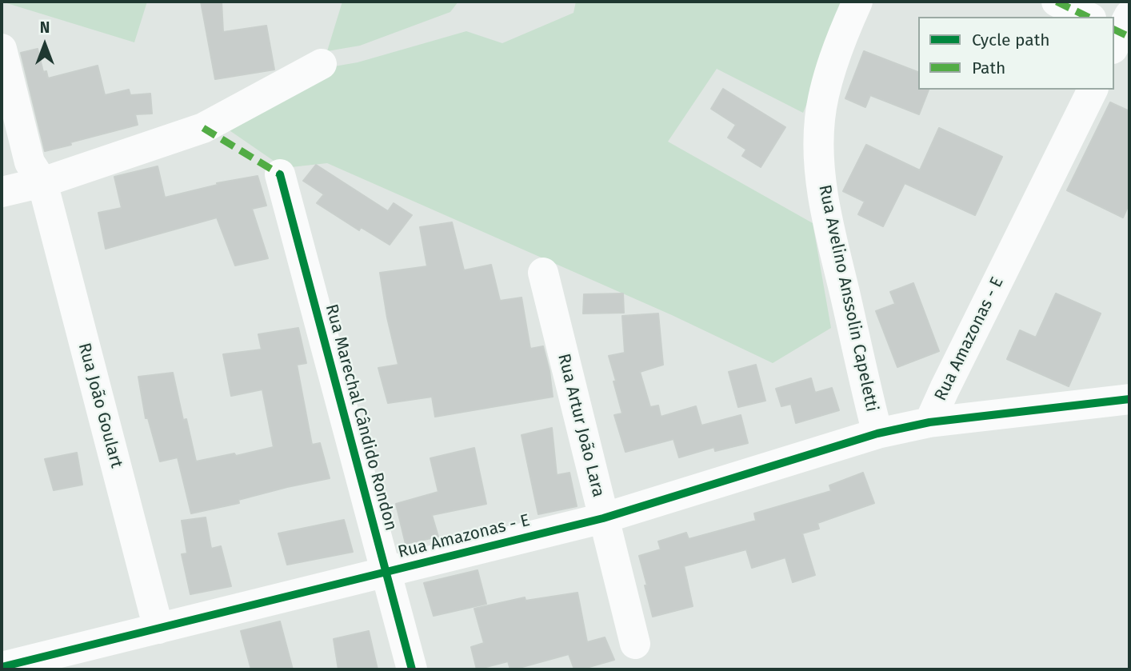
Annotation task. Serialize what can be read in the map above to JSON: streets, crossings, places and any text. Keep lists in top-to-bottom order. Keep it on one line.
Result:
{"streets":{"street":["Rua Avelino Anssolin Capeletti","Rua Amazonas - E","Rua João Goulart","Rua Marechal Cândido Rondon","Rua Artur João Lara"]},"crossings":[["Rua Avelino Anssolin Capeletti","Rua Amazonas - E"],["Rua Amazonas - E","Rua João Goulart"],["Rua Amazonas - E","Rua Marechal Cândido Rondon"],["Rua Amazonas - E","Rua Artur João Lara"]],"legend":["Cycle path","Path"],"north":"top"}
